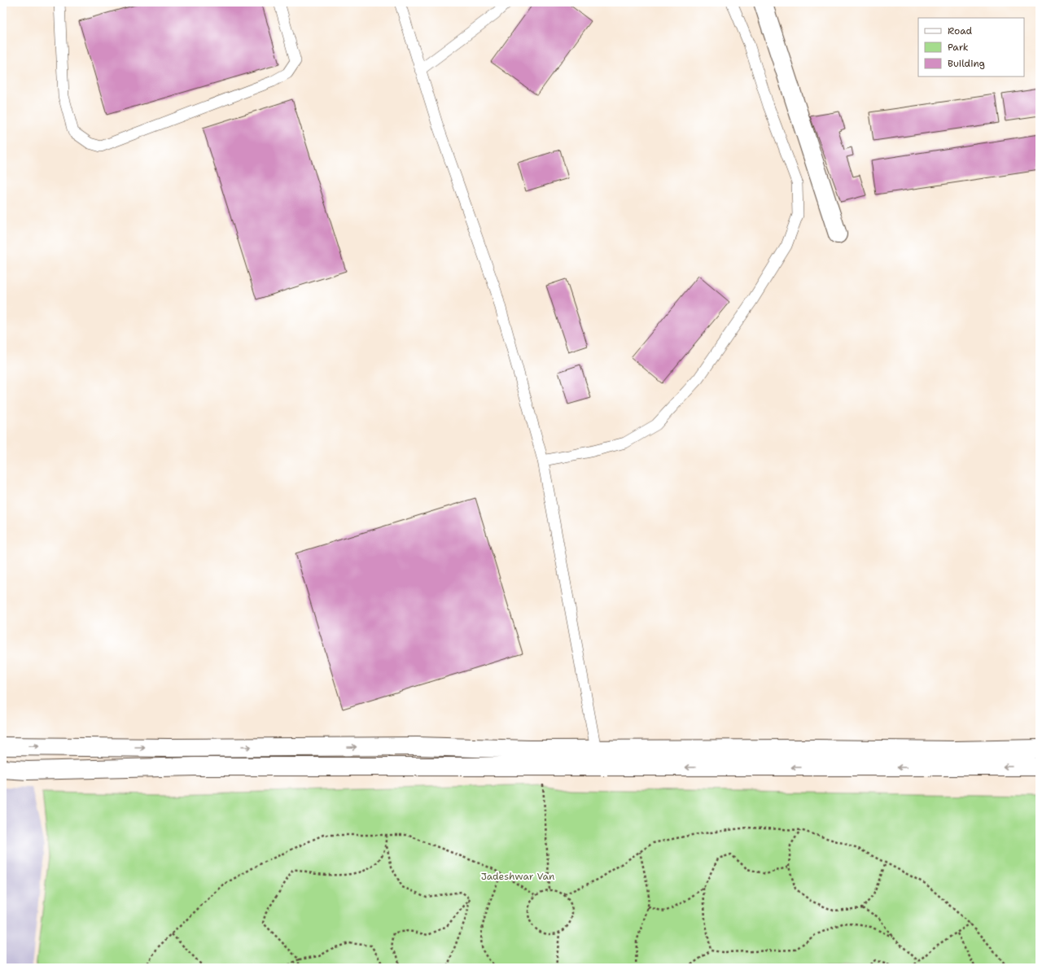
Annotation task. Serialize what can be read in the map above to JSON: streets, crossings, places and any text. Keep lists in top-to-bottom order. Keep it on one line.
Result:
{"parks":["Jadeshwar Van"],"legend":["Road","Park","Building"]}
